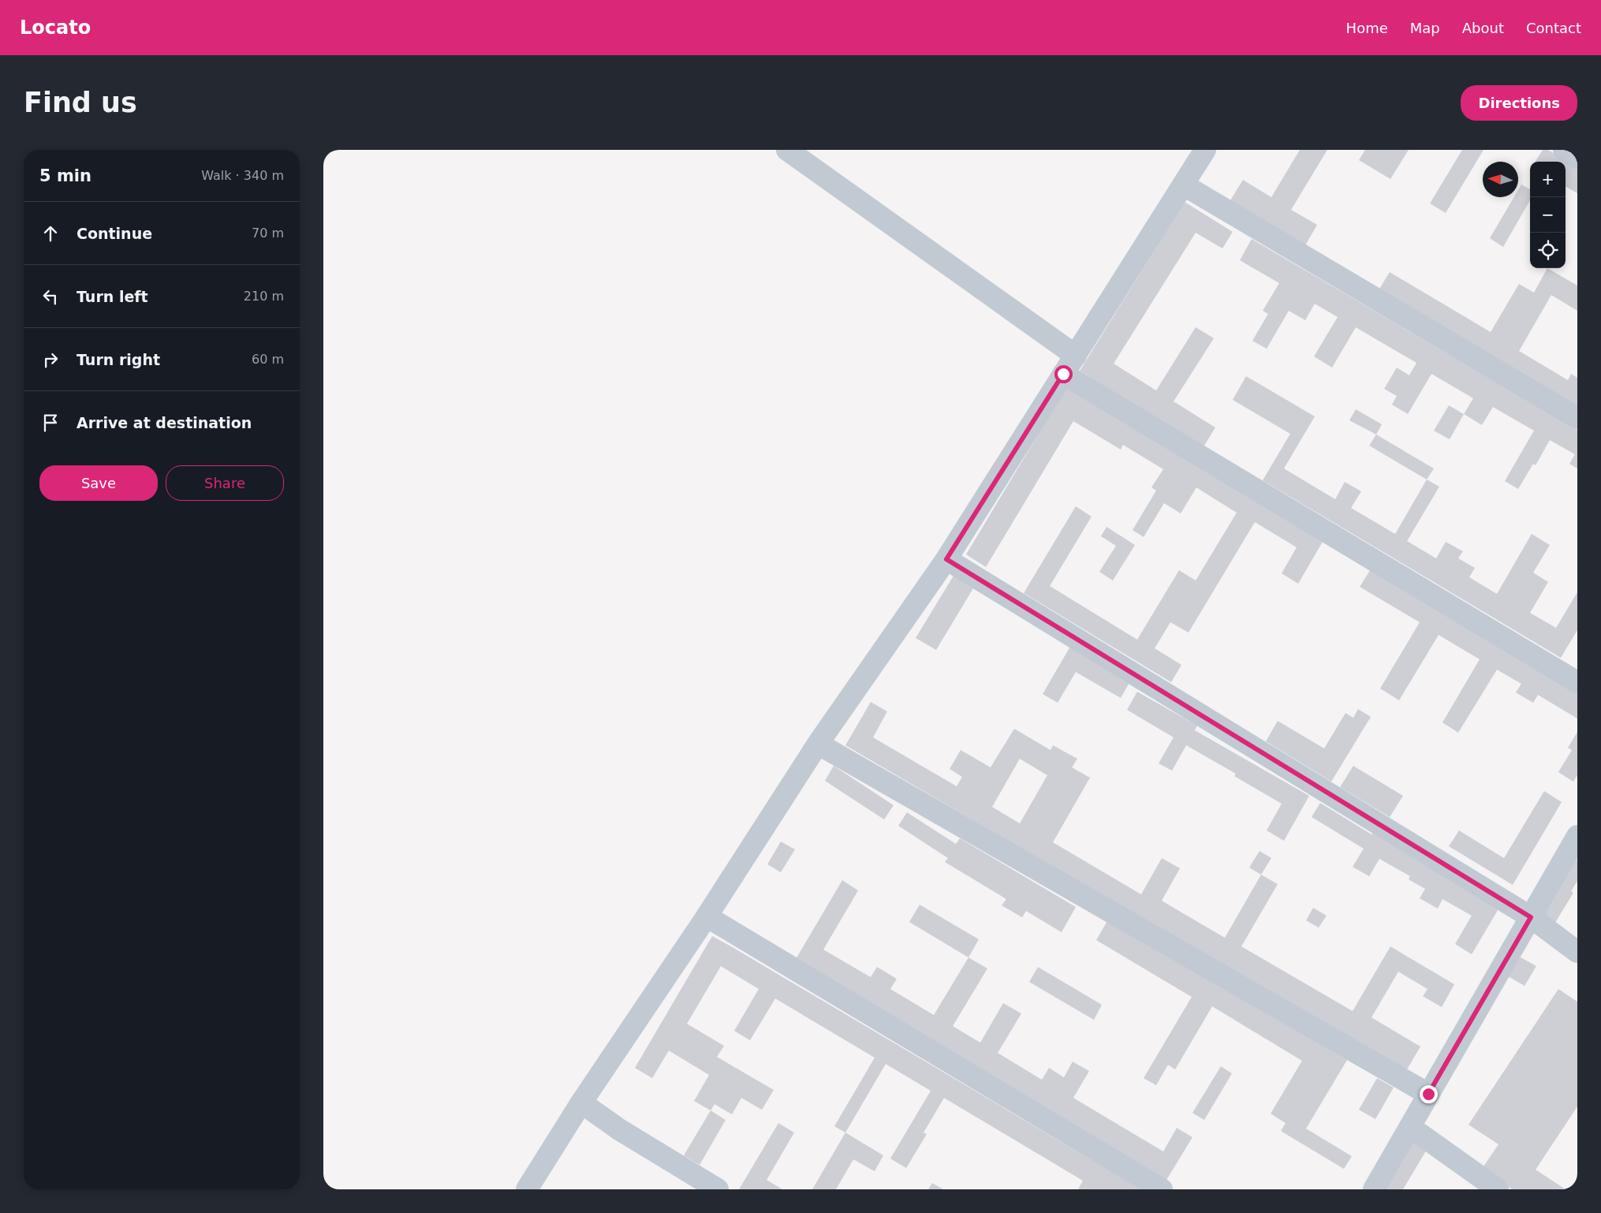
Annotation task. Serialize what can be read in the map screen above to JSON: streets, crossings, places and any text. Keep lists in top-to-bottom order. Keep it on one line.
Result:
{"north":"left","page":{"header":"Locato","nav":["Home","Map","About","Contact"],"buttons":["Directions",["Save","Share"]],"title":"Find us","heading":["5 min","Walk · 340 m"],"map_buttons":["+","−"],"list":[["Continue","70 m"],["Turn left","210 m"],["Turn right","60 m"],"Arrive at destination"]}}
